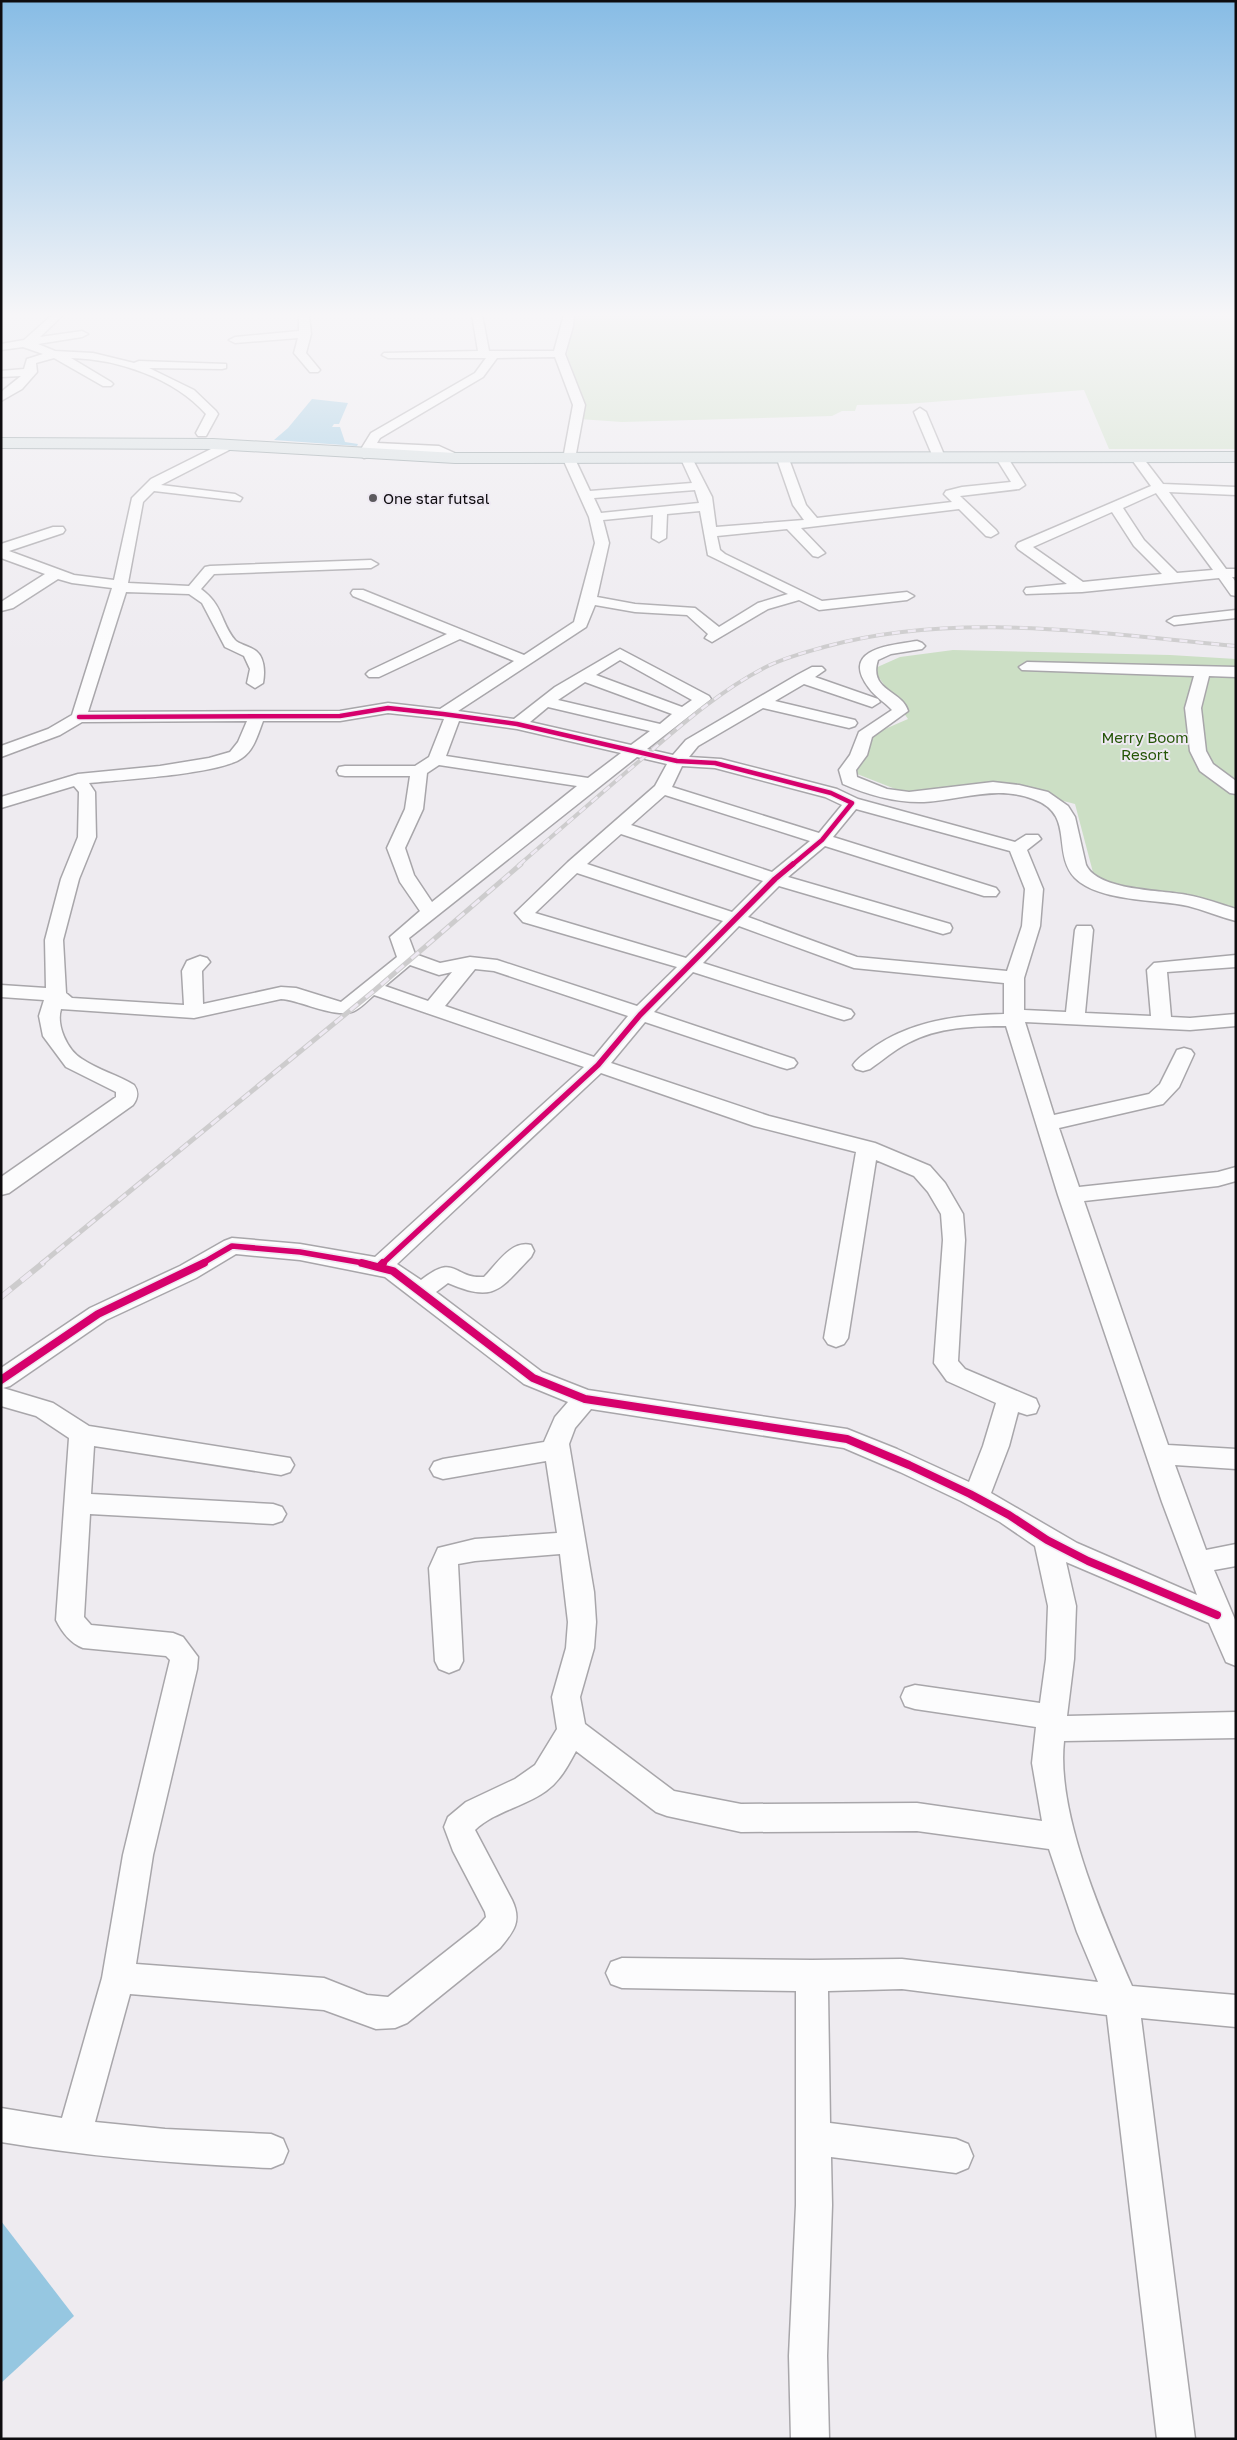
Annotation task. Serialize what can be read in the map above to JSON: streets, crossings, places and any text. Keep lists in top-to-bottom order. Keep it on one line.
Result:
{"parks":["Merry Boom Resort"],"places":["One star futsal"]}
